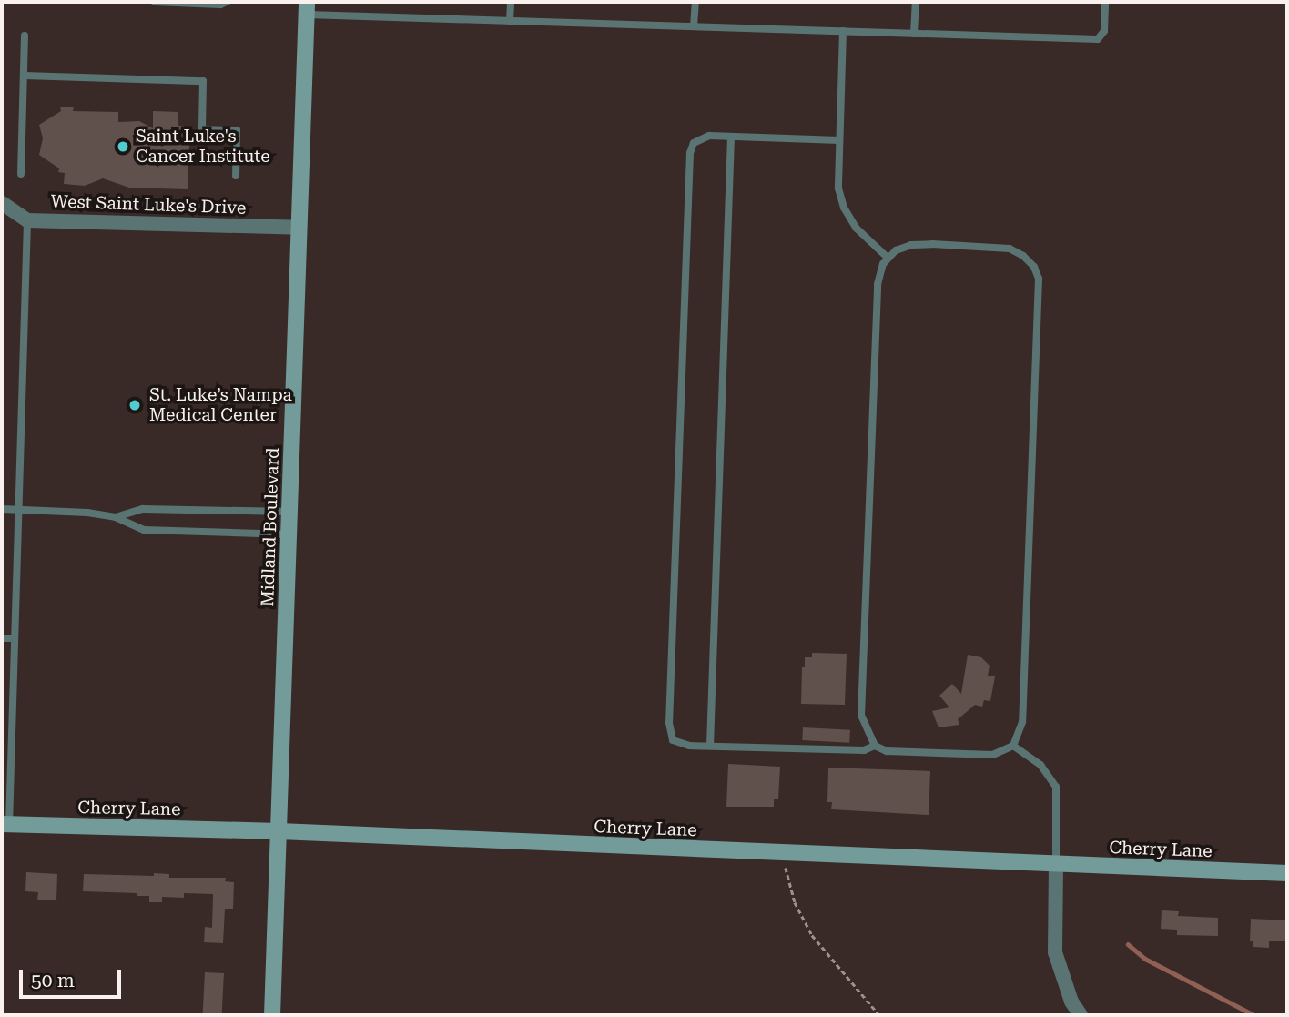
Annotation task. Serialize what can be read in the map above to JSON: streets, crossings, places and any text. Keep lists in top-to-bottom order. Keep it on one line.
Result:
{"streets":{"main road":["Midland Boulevard","Cherry Lane"],"street":["West Saint Luke's Drive"]},"crossings":[["West Saint Luke's Drive","Midland Boulevard"],["Midland Boulevard","Cherry Lane"]],"places":["Saint Luke's Cancer Institute","St. Luke’s Nampa Medical Center"],"scale_bar":"50 m"}
